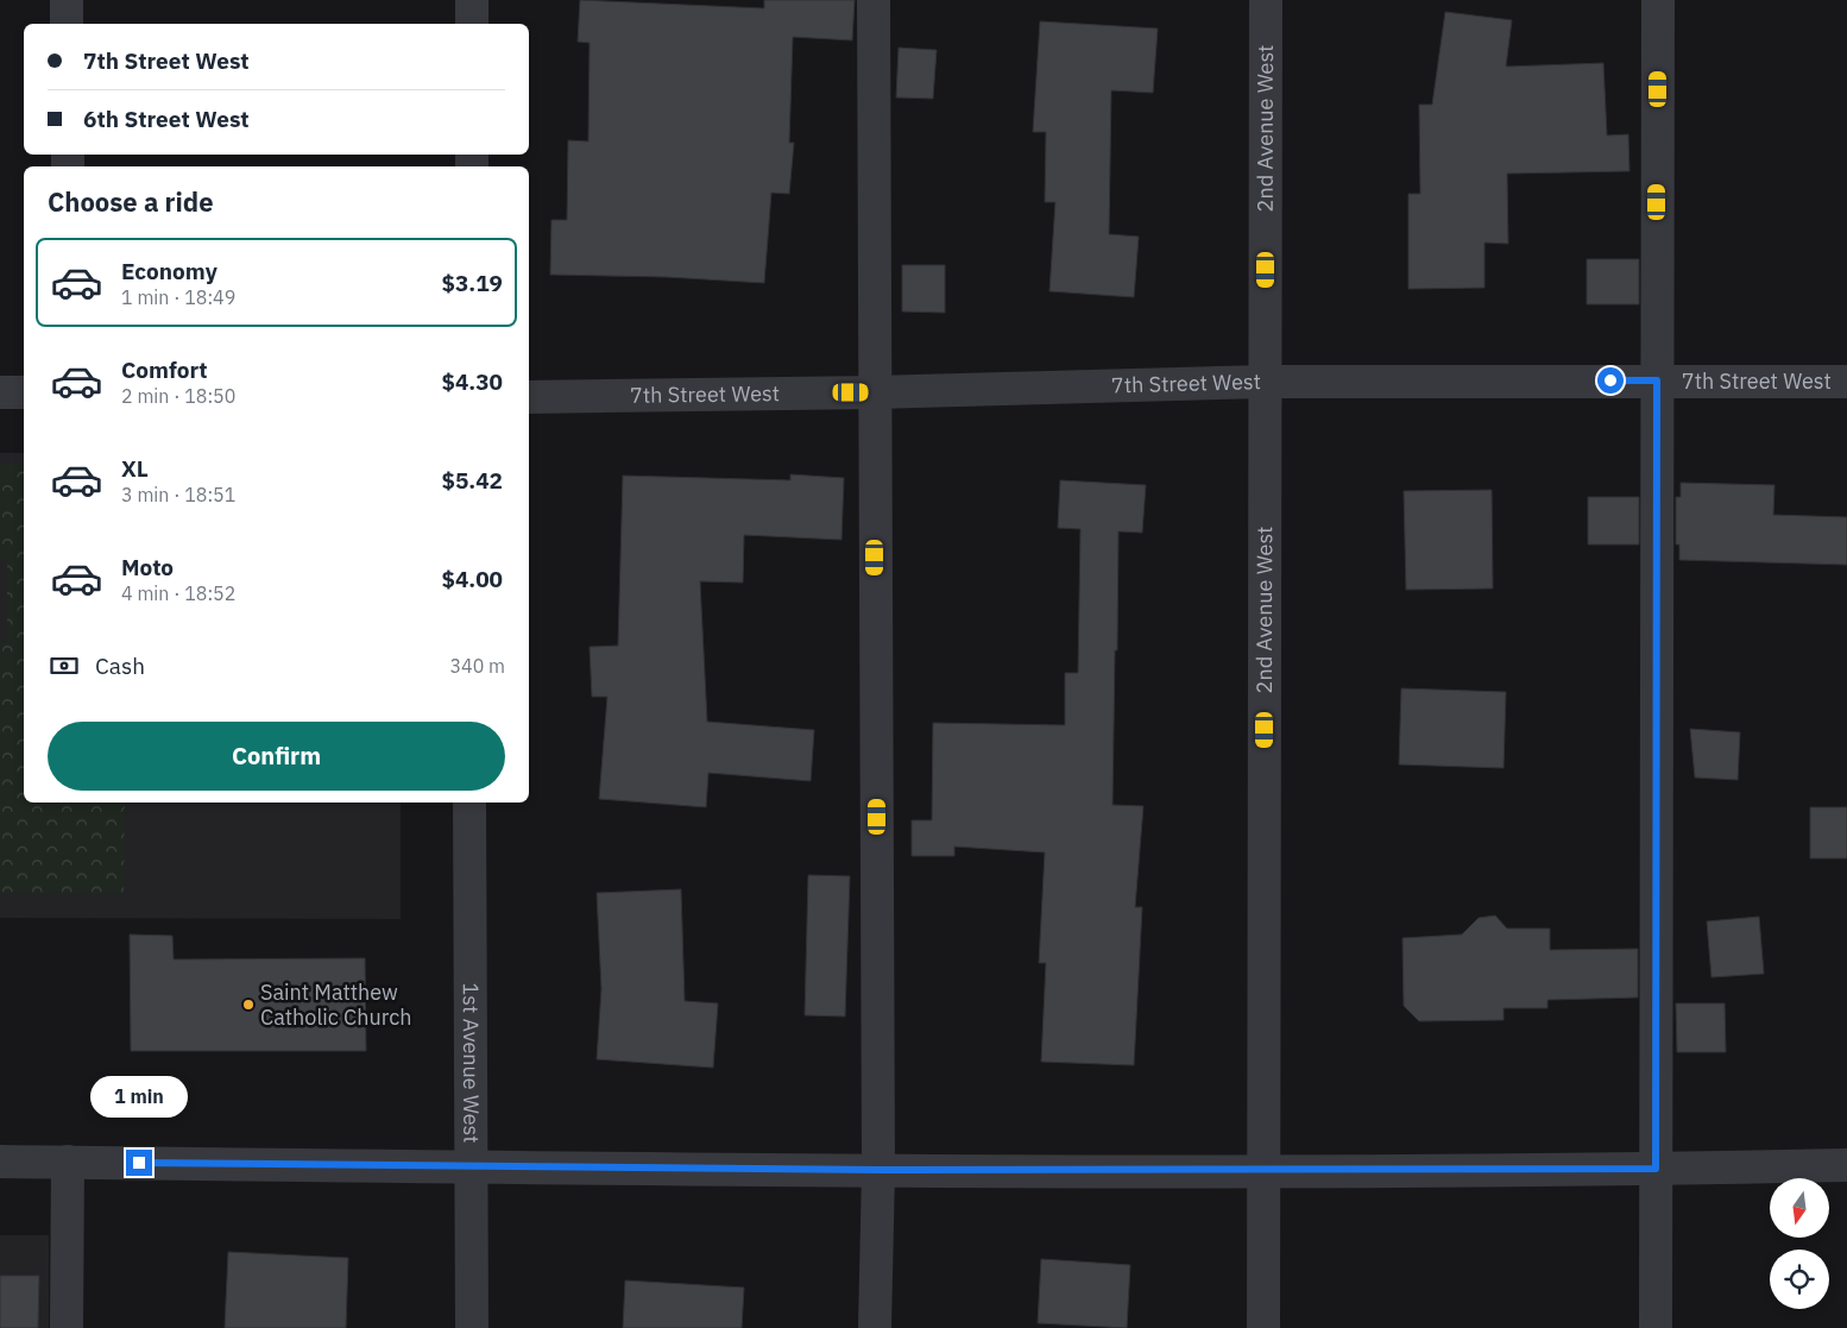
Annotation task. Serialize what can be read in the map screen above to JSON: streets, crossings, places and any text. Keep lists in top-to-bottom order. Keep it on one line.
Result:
{"streets":{"street":["2nd Avenue West","7th Street West","1st Avenue West"]},"crossings":[["2nd Avenue West","7th Street West"]],"places":["Saint Matthew Catholic Church"],"north":"bottom","page":{"banner":["7th Street West","6th Street West"],"heading":"Choose a ride","list":[{"name":"Economy","note":"1 min · 18:49","value":"$3.19"},{"name":"Comfort","note":"2 min · 18:50","value":"$4.30"},{"name":"XL","note":"3 min · 18:51","value":"$5.42"},{"name":"Moto","note":"4 min · 18:52","value":"$4.00"}],"pay":["Cash","340 m"],"buttons":"Confirm","bubble":"1 min"}}
